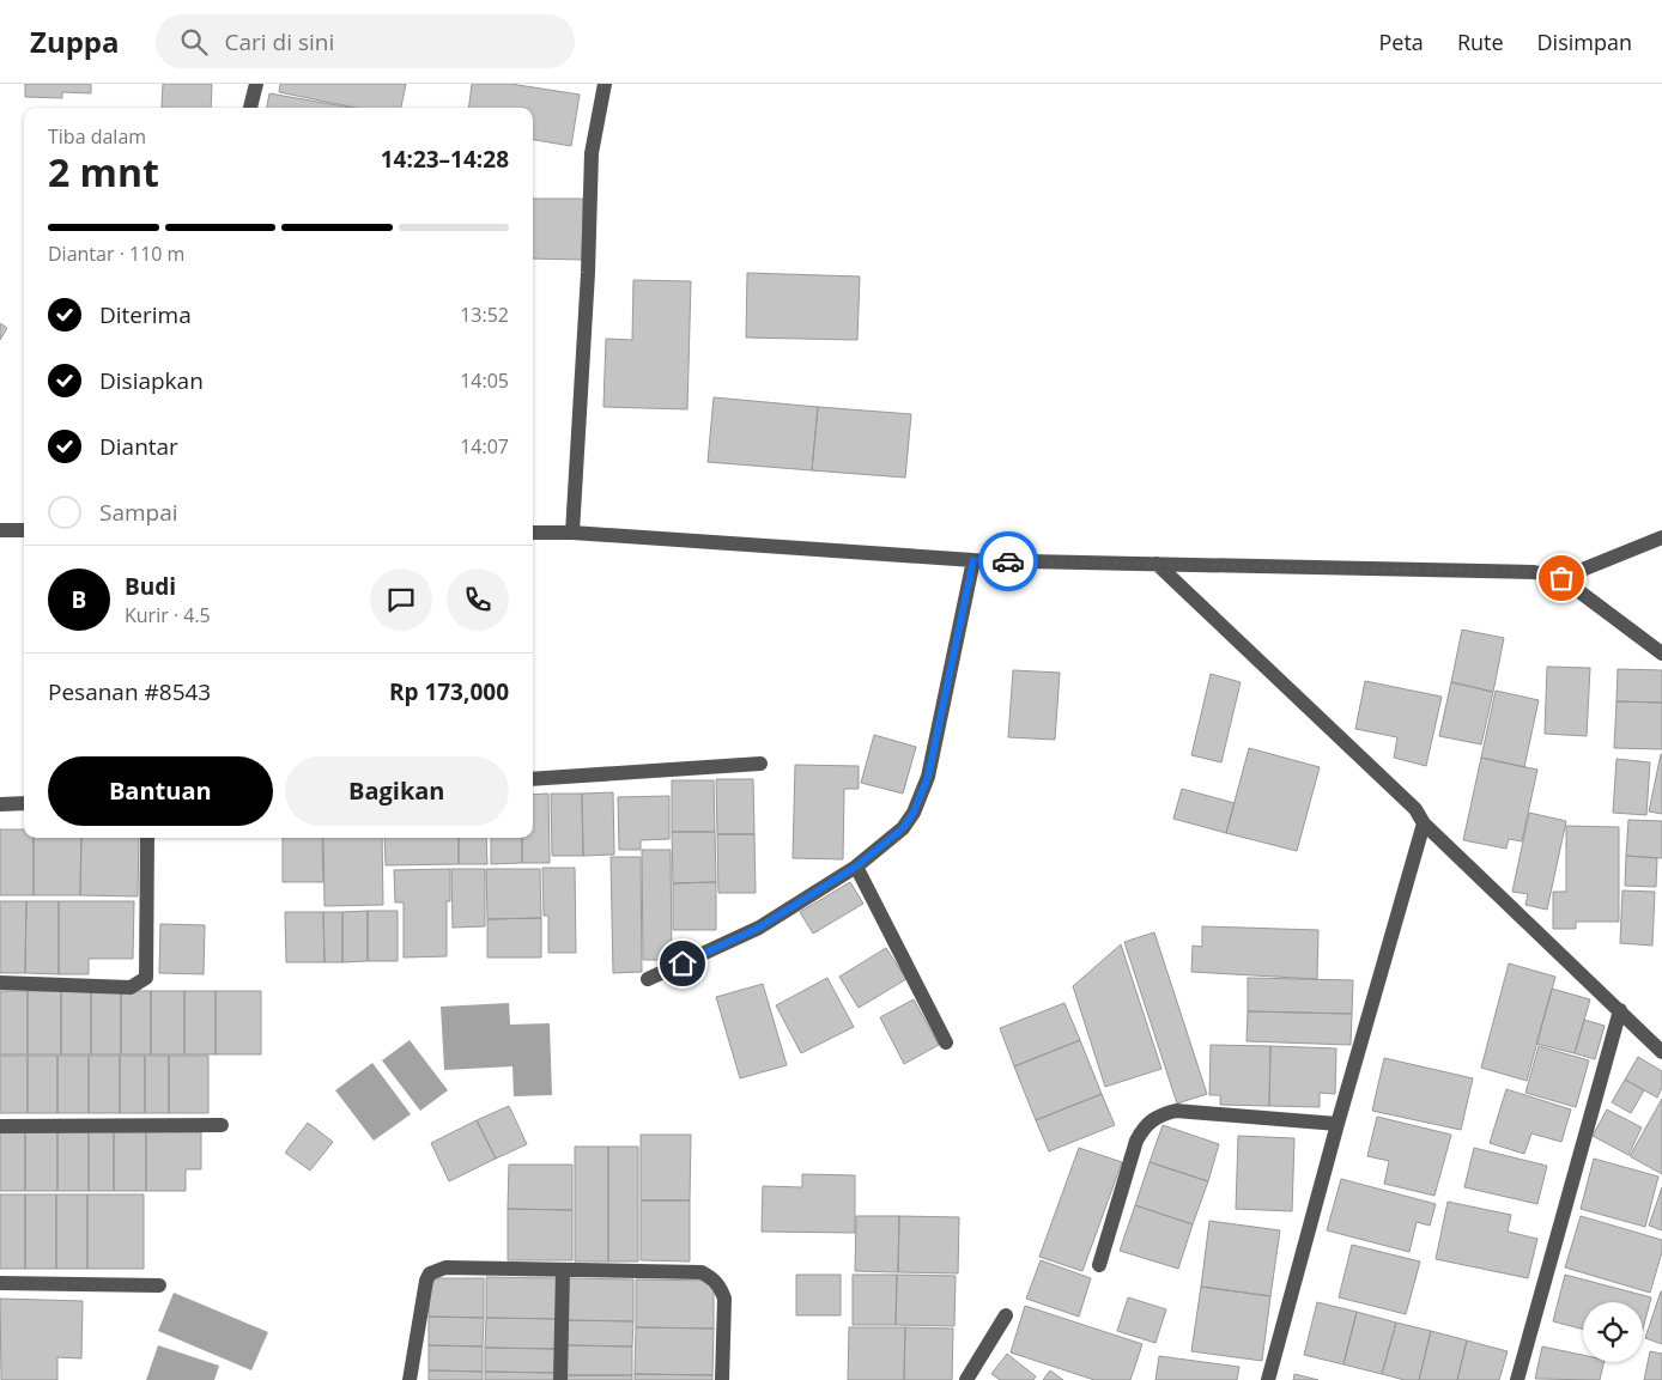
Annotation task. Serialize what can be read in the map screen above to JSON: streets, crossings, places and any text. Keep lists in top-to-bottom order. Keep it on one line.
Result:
{"page":{"header":"Zuppa","search":"Cari di sini","nav":["Peta","Rute","Disimpan"],"heading":["2 mnt","Tiba dalam","14:23–14:28"],"panel":["Budi","Kurir · 4.5","Pesanan #8543","Rp 173,000"],"bar":"Diantar · 110 m","list":[["Diterima","13:52"],["Disiapkan","14:05"],["Diantar","14:07"],"Sampai"],"round":"B","buttons":["Bantuan","Bagikan"]}}
